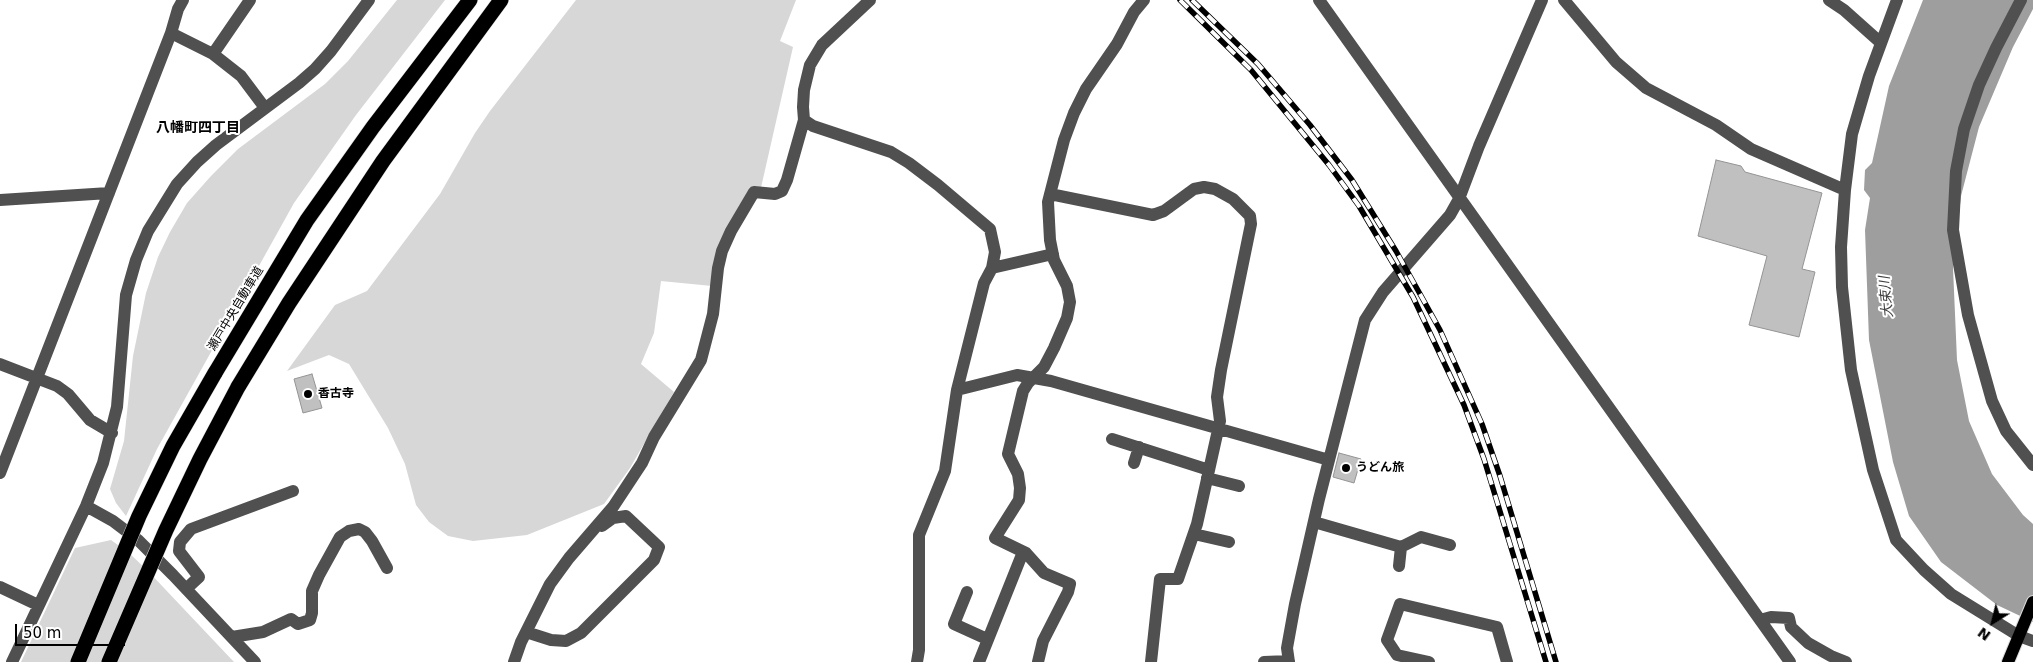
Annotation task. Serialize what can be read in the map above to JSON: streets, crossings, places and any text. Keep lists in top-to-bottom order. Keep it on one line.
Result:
{"streets":{"highway":["瀬戸中央自動車道"]},"districts":["八幡町四丁目"],"water":["大束川"],"places":["香古寺","うどん旅"],"scale_bar":"50 m","north":"bottom left"}
